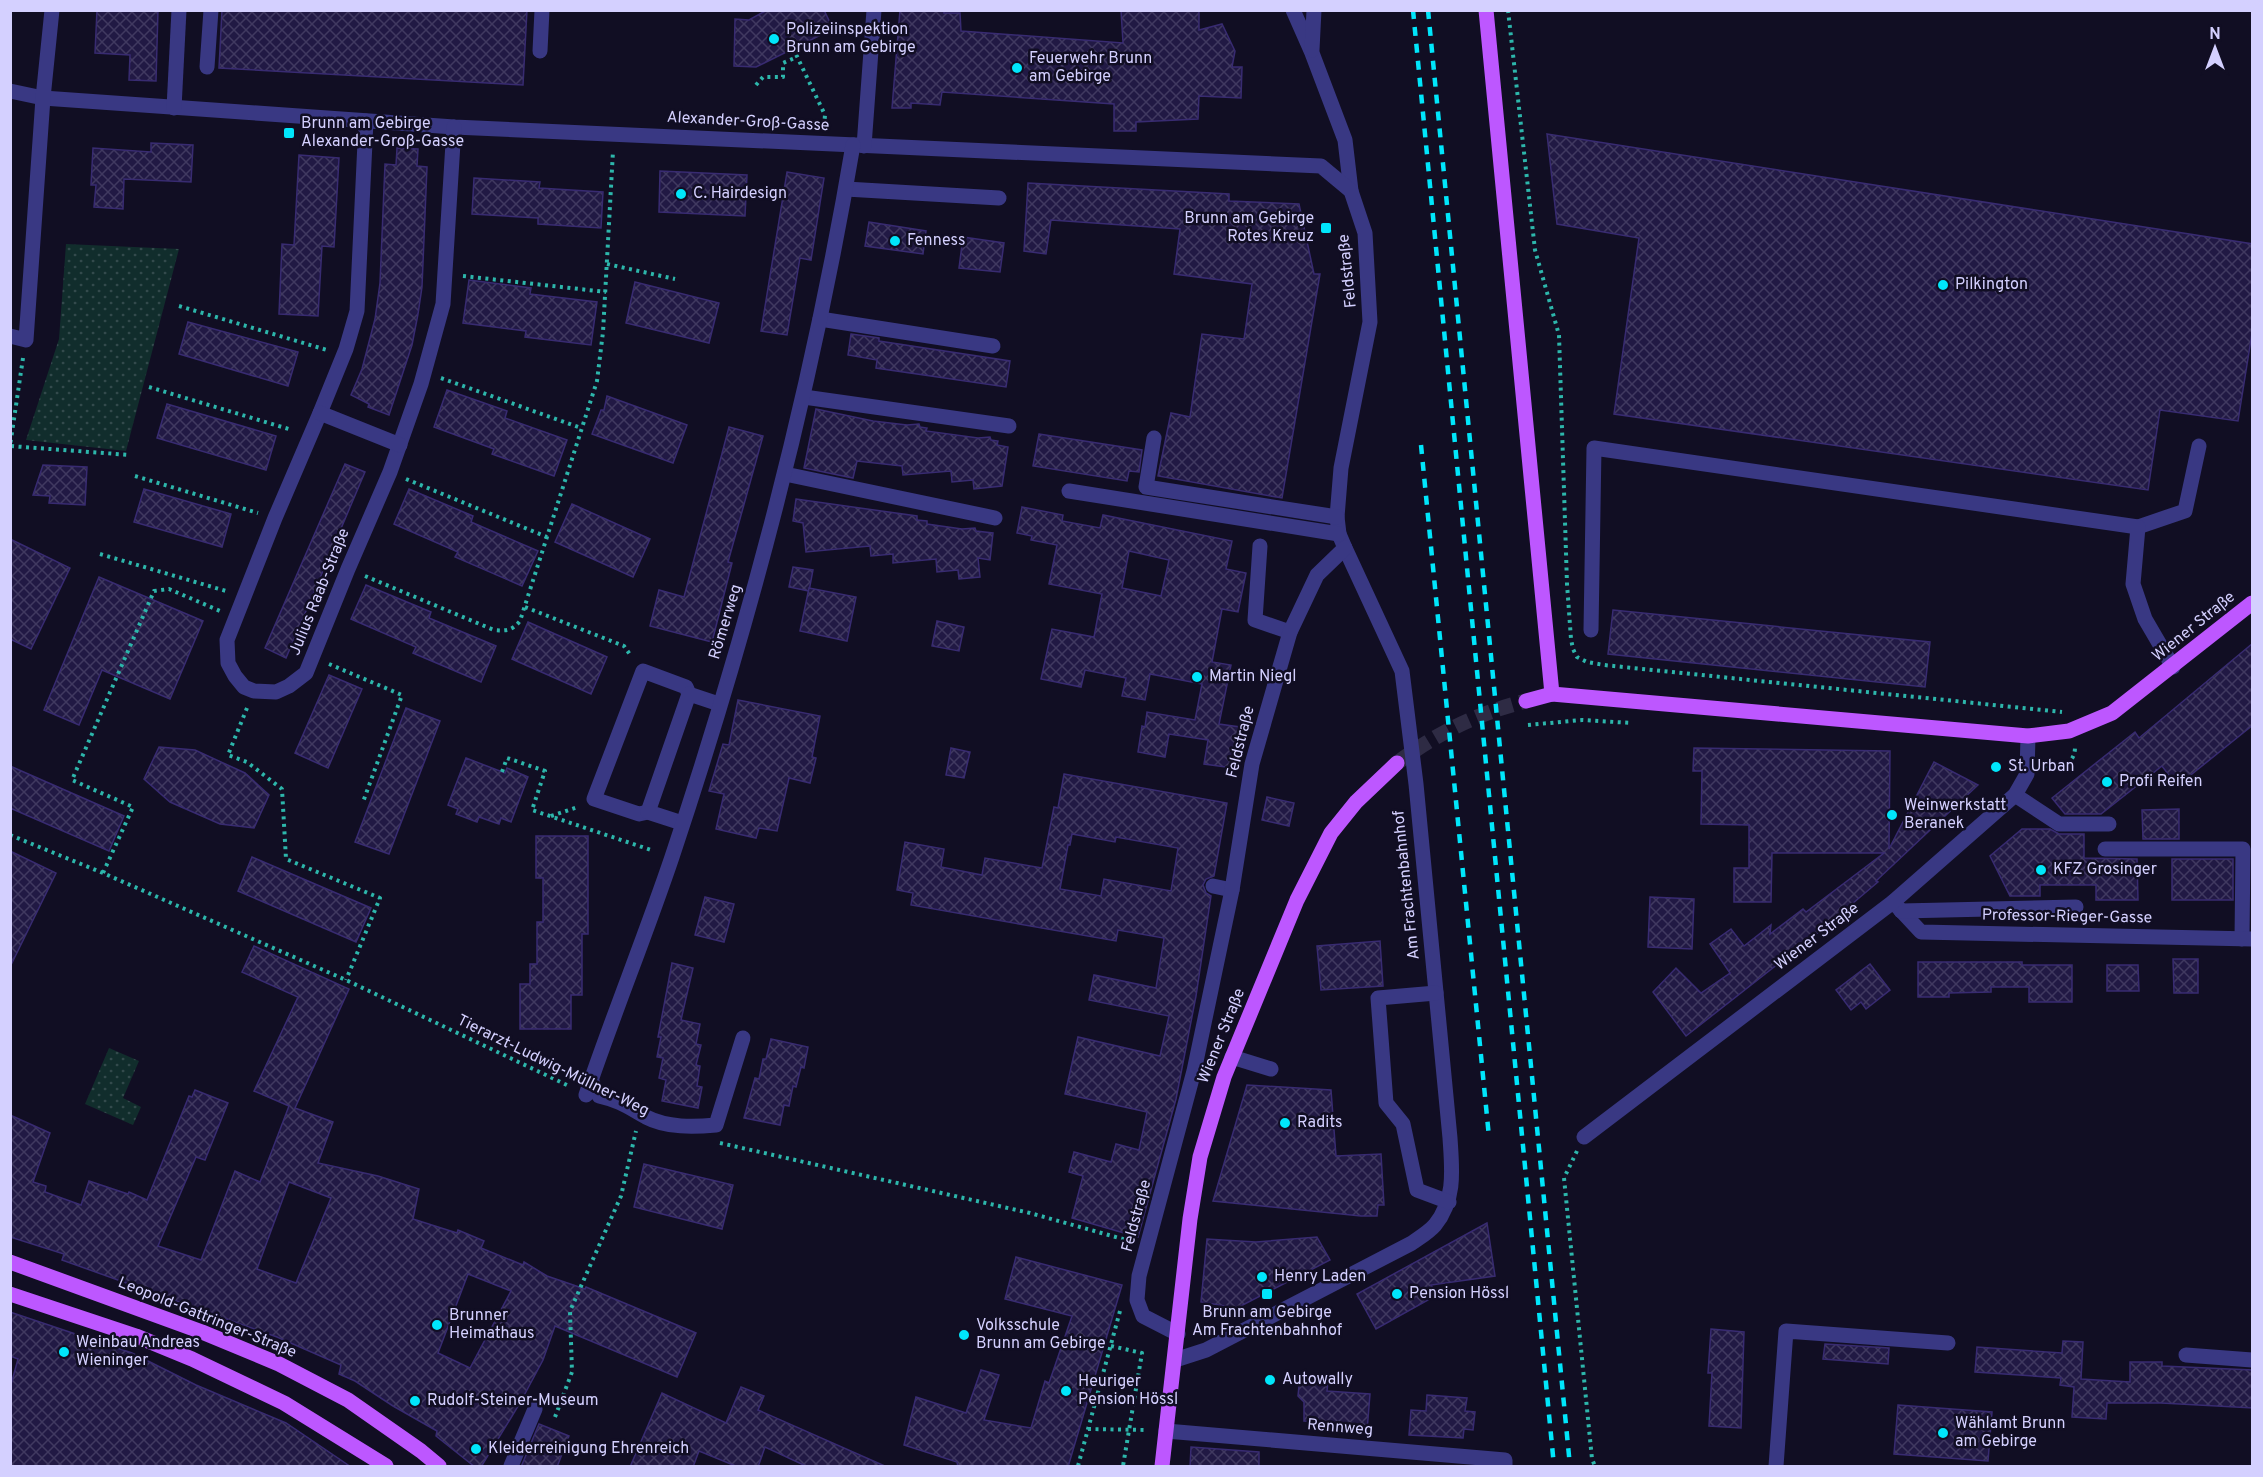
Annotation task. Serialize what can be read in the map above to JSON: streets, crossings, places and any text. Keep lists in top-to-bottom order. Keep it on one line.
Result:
{"streets":{"main road":["Wiener Straße","Leopold-Gattringer-Straße"],"street":["Alexander-Groß-Gasse","Feldstraße","Julius Raab-Straße","Römerweg","Am Frachtenbahnhof","Professor-Rieger-Gasse","Rennweg"],"path":["Tierarzt-Ludwig-Müllner-Weg"]},"crossings":[["Alexander-Groß-Gasse","Feldstraße"],["Alexander-Groß-Gasse","Julius Raab-Straße"],["Alexander-Groß-Gasse","Römerweg"],["Feldstraße","Wiener Straße"],["Feldstraße","Am Frachtenbahnhof"],["Römerweg","Tierarzt-Ludwig-Müllner-Weg"],["Wiener Straße","Am Frachtenbahnhof"],["Wiener Straße","Professor-Rieger-Gasse"],["Wiener Straße","Rennweg"]],"places":{"other":["Polizeiinspektion Brunn am Gebirge","Feuerwehr Brunn am Gebirge","C. Hairdesign","Fenness","Pilkington","Martin Niegl","St. Urban","Profi Reifen","Weinwerkstatt Beranek","KFZ Grosinger","Radits","Henry Laden","Pension Hössl","Brunner Heimathaus","Volksschule Brunn am Gebirge","Weinbau Andreas Wieninger","Autowally","Heuriger Pension Hössl","Rudolf-Steiner-Museum","Wählamt Brunn am Gebirge","Kleiderreinigung Ehrenreich"],"transit":["Brunn am Gebirge Alexander-Groß-Gasse","Brunn am Gebirge Rotes Kreuz","Brunn am Gebirge Am Frachtenbahnhof"]},"north":"top"}
